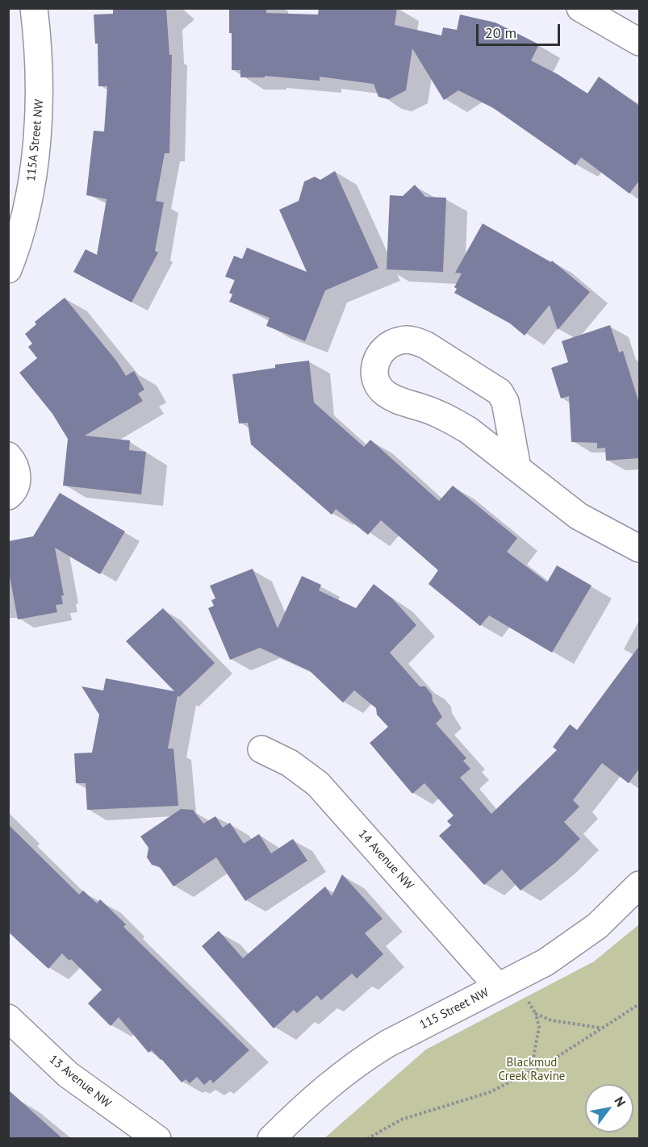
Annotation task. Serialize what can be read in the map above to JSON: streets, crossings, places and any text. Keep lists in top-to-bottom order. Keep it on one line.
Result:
{"streets":{"street":["115A Street NW","14 Avenue NW","115 Street NW","13 Avenue NW"]},"crossings":[["14 Avenue NW","115 Street NW"]],"parks":["Blackmud Creek Ravine"],"scale_bar":"20 m","north":"top right"}
